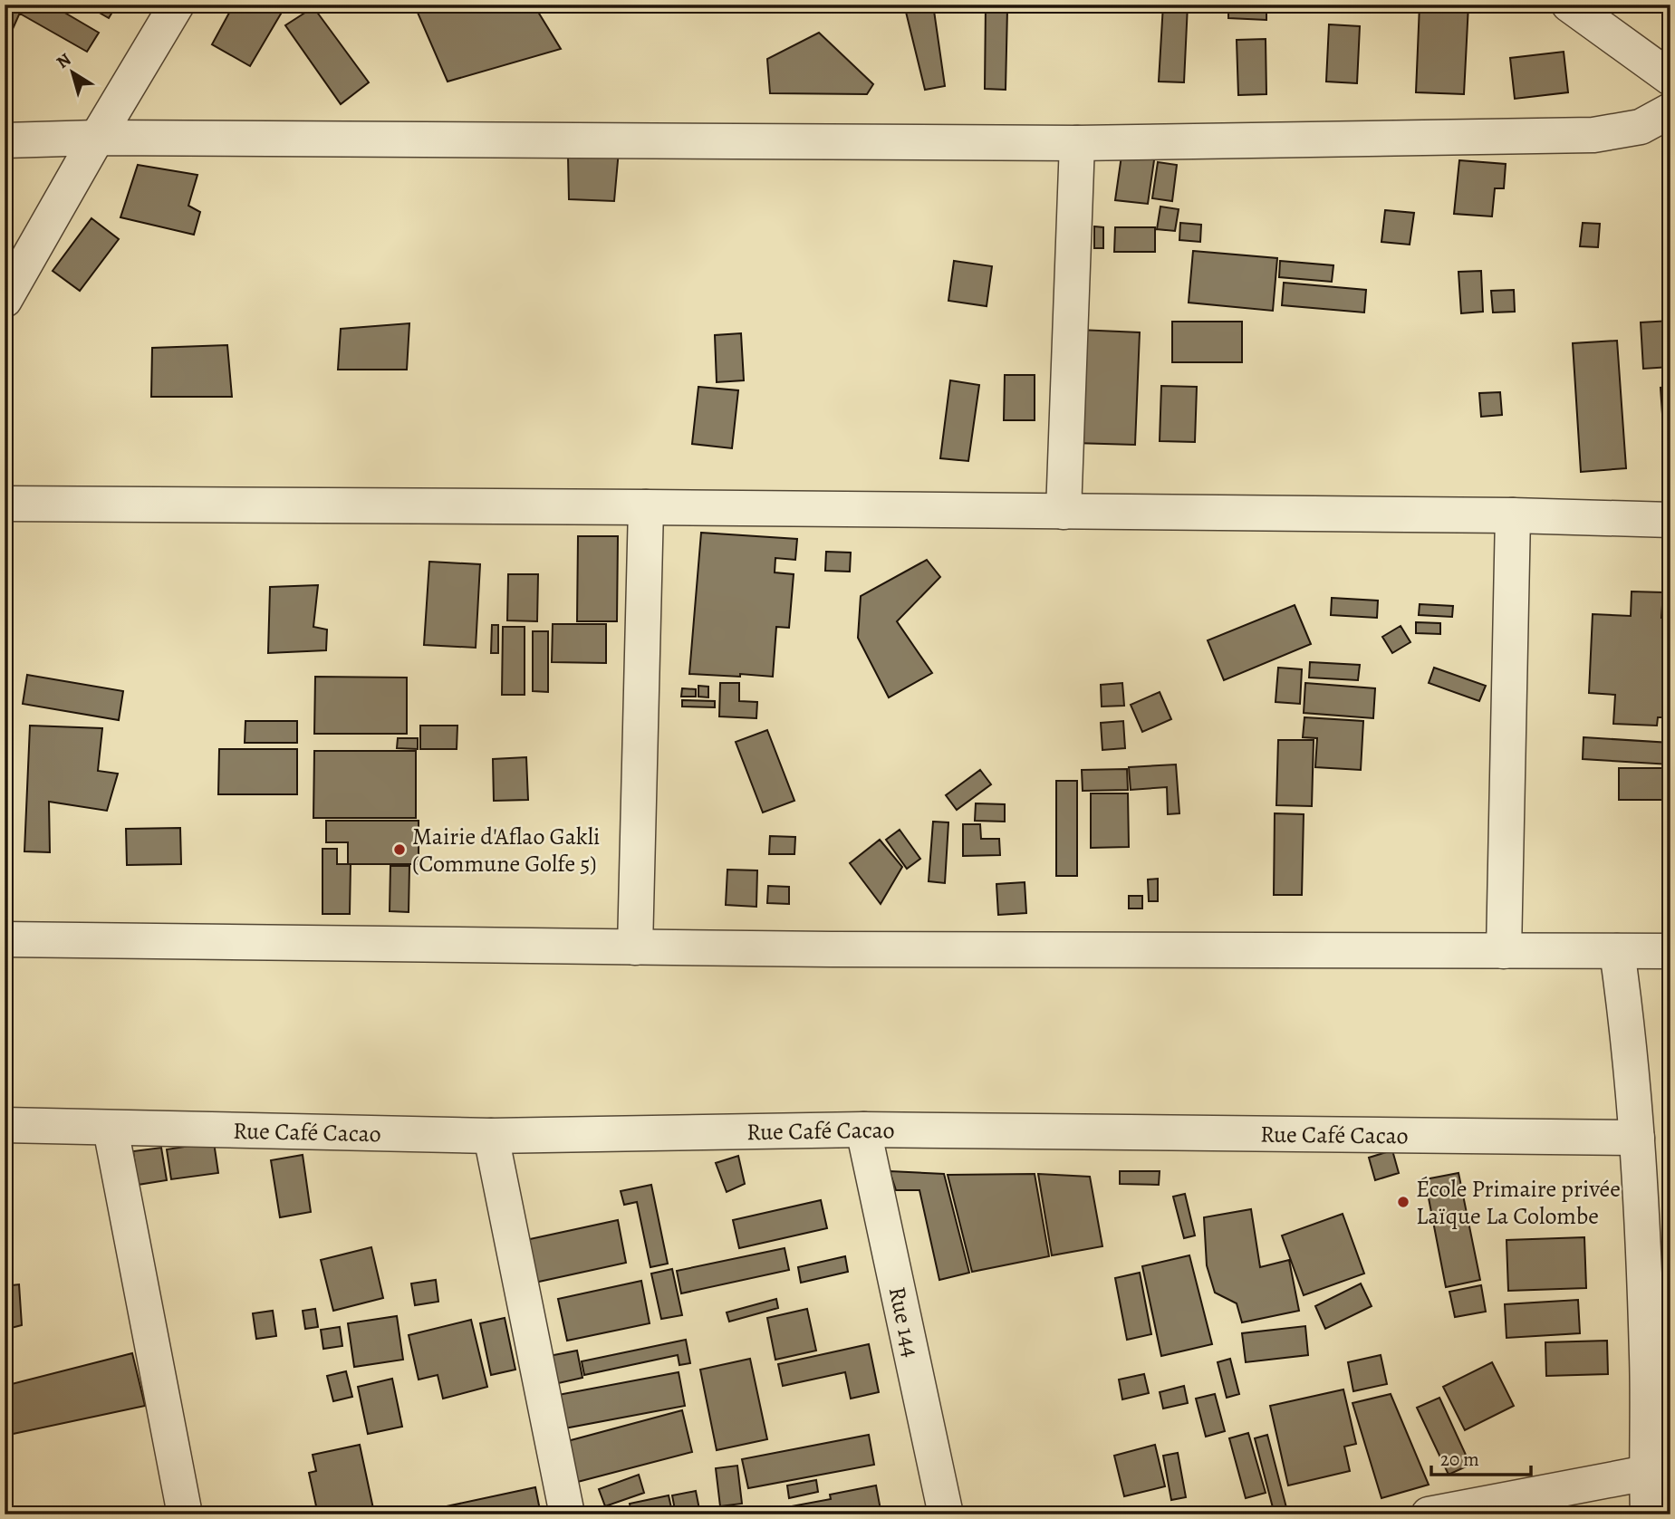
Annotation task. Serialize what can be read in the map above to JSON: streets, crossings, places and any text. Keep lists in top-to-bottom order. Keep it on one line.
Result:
{"streets":{"street":["Rue Café Cacao","Rue 144"]},"crossings":[["Rue Café Cacao","Rue 144"]],"places":["Mairie d'Aflao Gakli (Commune Golfe 5)","École Primaire privée Laïque La Colombe"],"scale_bar":"20 m","north":"top left"}
